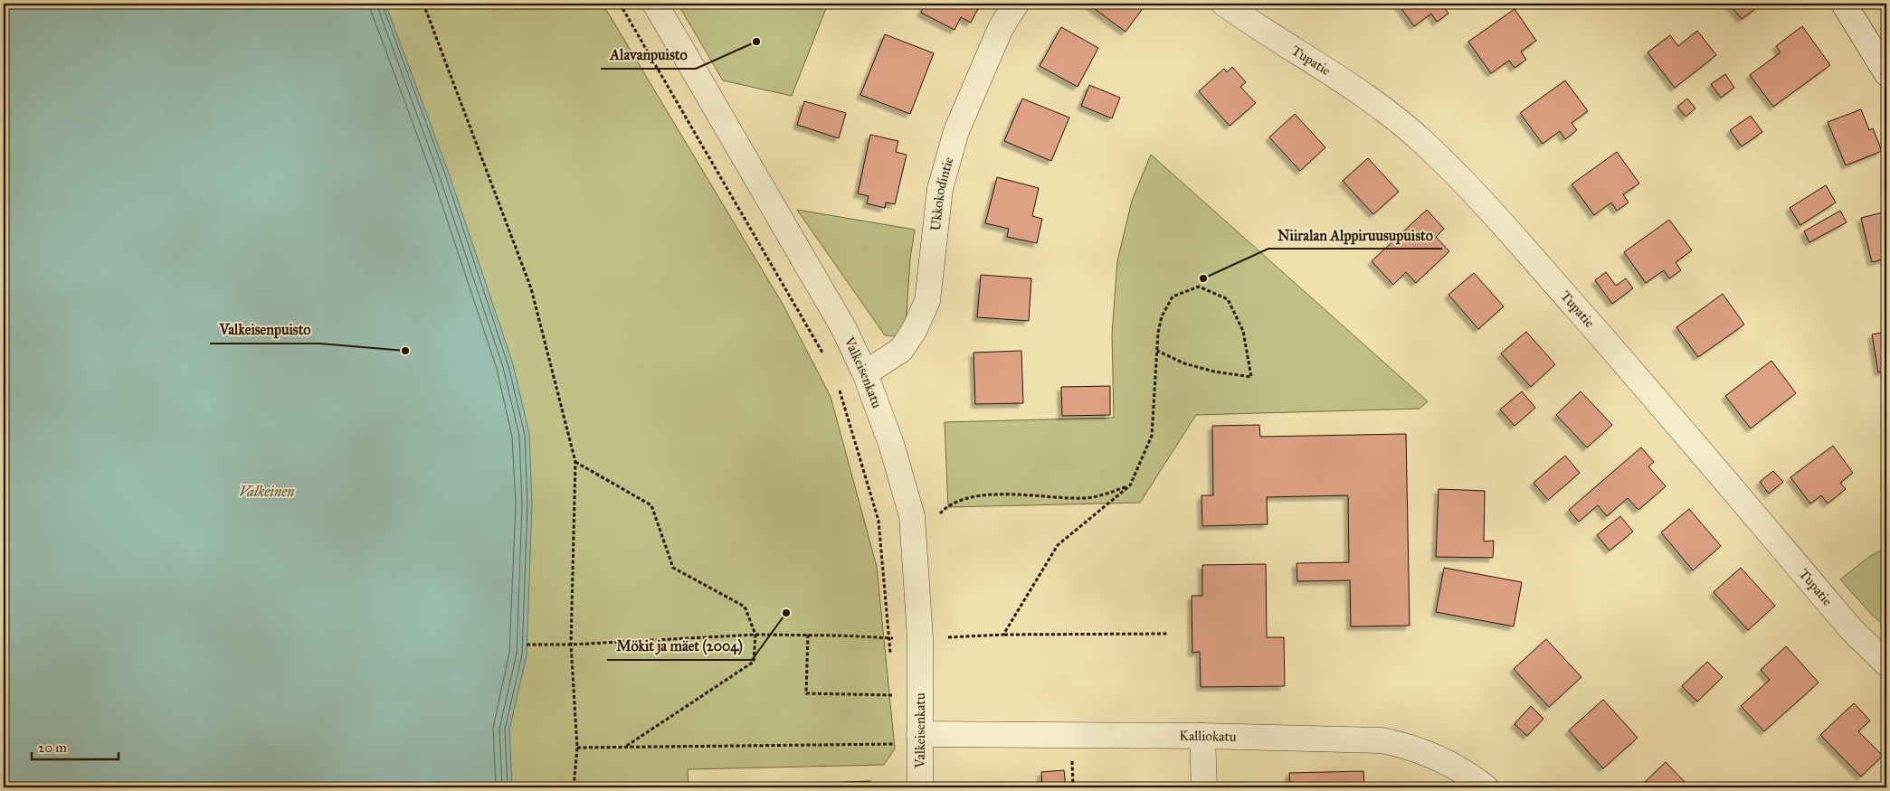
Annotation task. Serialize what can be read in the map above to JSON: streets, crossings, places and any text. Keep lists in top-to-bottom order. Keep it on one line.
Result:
{"streets":{"street":["Tupatie","Ukkokodintie","Valkeisenkatu","Kalliokatu"]},"crossings":[["Ukkokodintie","Valkeisenkatu"],["Valkeisenkatu","Kalliokatu"]],"water":["Valkeinen"],"places":["Alavanpuisto","Niiralan Alppiruusupuisto","Valkeisenpuisto","Mökit ja mäet (2004)"],"scale_bar":"20 m"}
